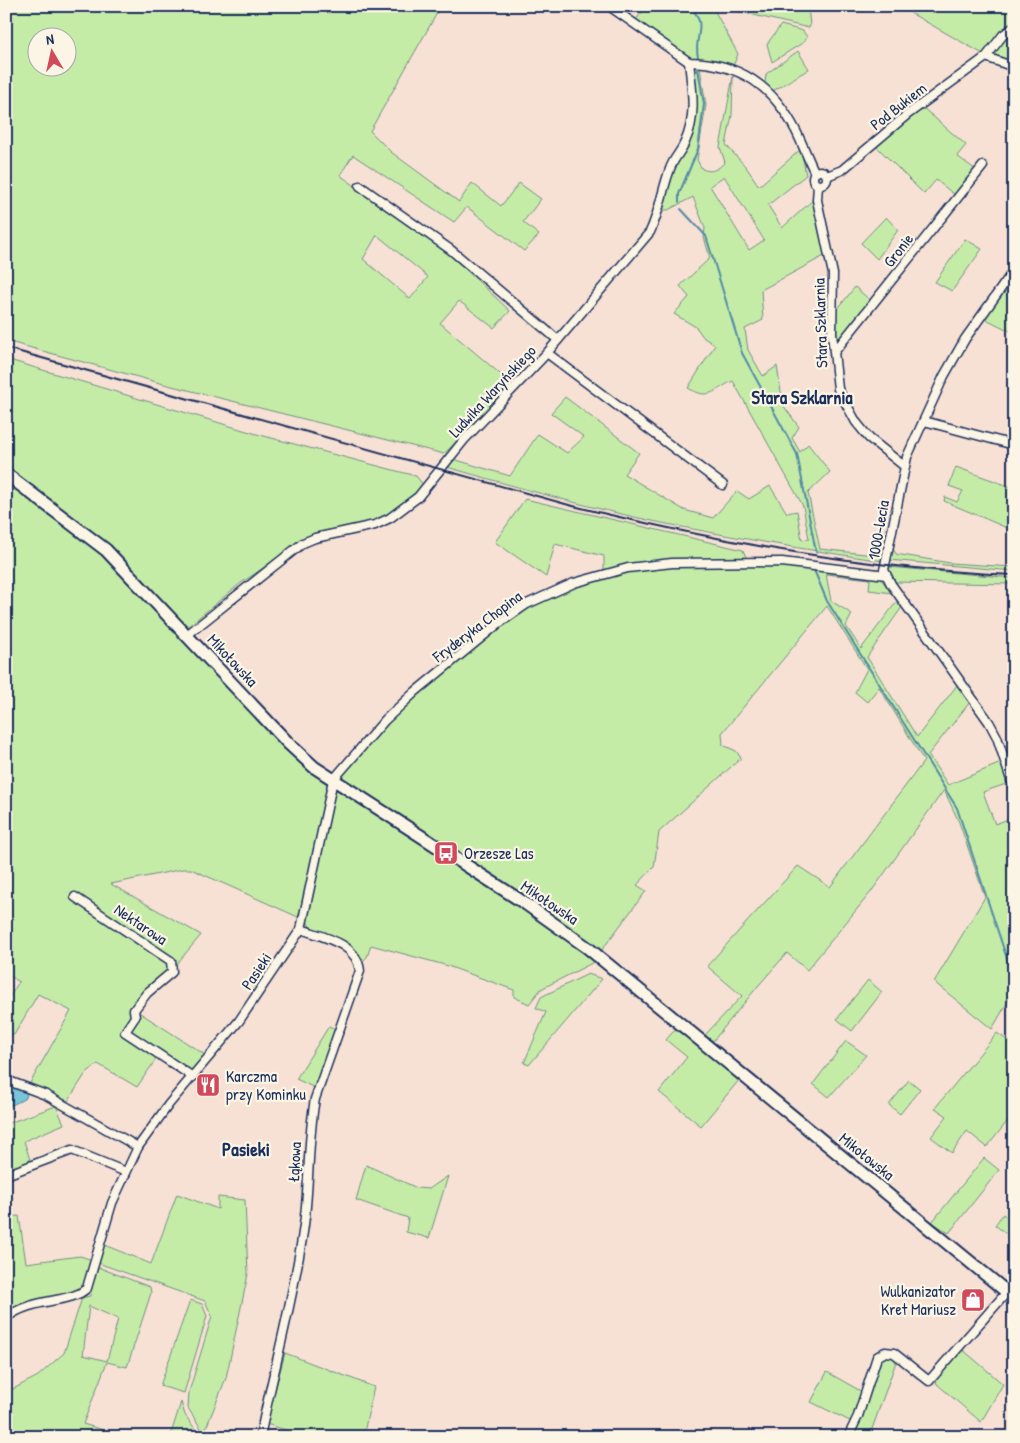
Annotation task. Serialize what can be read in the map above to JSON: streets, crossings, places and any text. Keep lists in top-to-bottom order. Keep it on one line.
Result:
{"streets":{"main road":["Mikołowska"],"street":["Pod Bukiem","Gronie","Stara Szklarnia","Ludwika Waryńskiego","1000-lecia","Fryderyka Chopina","Nektarowa","Pasieki","Łąkowa"]},"crossings":[["Pod Bukiem","Stara Szklarnia"],["Gronie","Stara Szklarnia"],["Stara Szklarnia","1000-lecia"],["Ludwika Waryńskiego","Mikołowska"],["1000-lecia","Fryderyka Chopina"],["Fryderyka Chopina","Mikołowska"],["Fryderyka Chopina","Pasieki"],["Mikołowska","Pasieki"],["Nektarowa","Pasieki"],["Pasieki","Łąkowa"]],"districts":["Stara Szklarnia","Pasieki"],"places":{"bus stop":["Orzesze Las"],"restaurant":["Karczma przy Kominku"],"shop":["Wulkanizator Kret Mariusz"]},"north":"top"}
